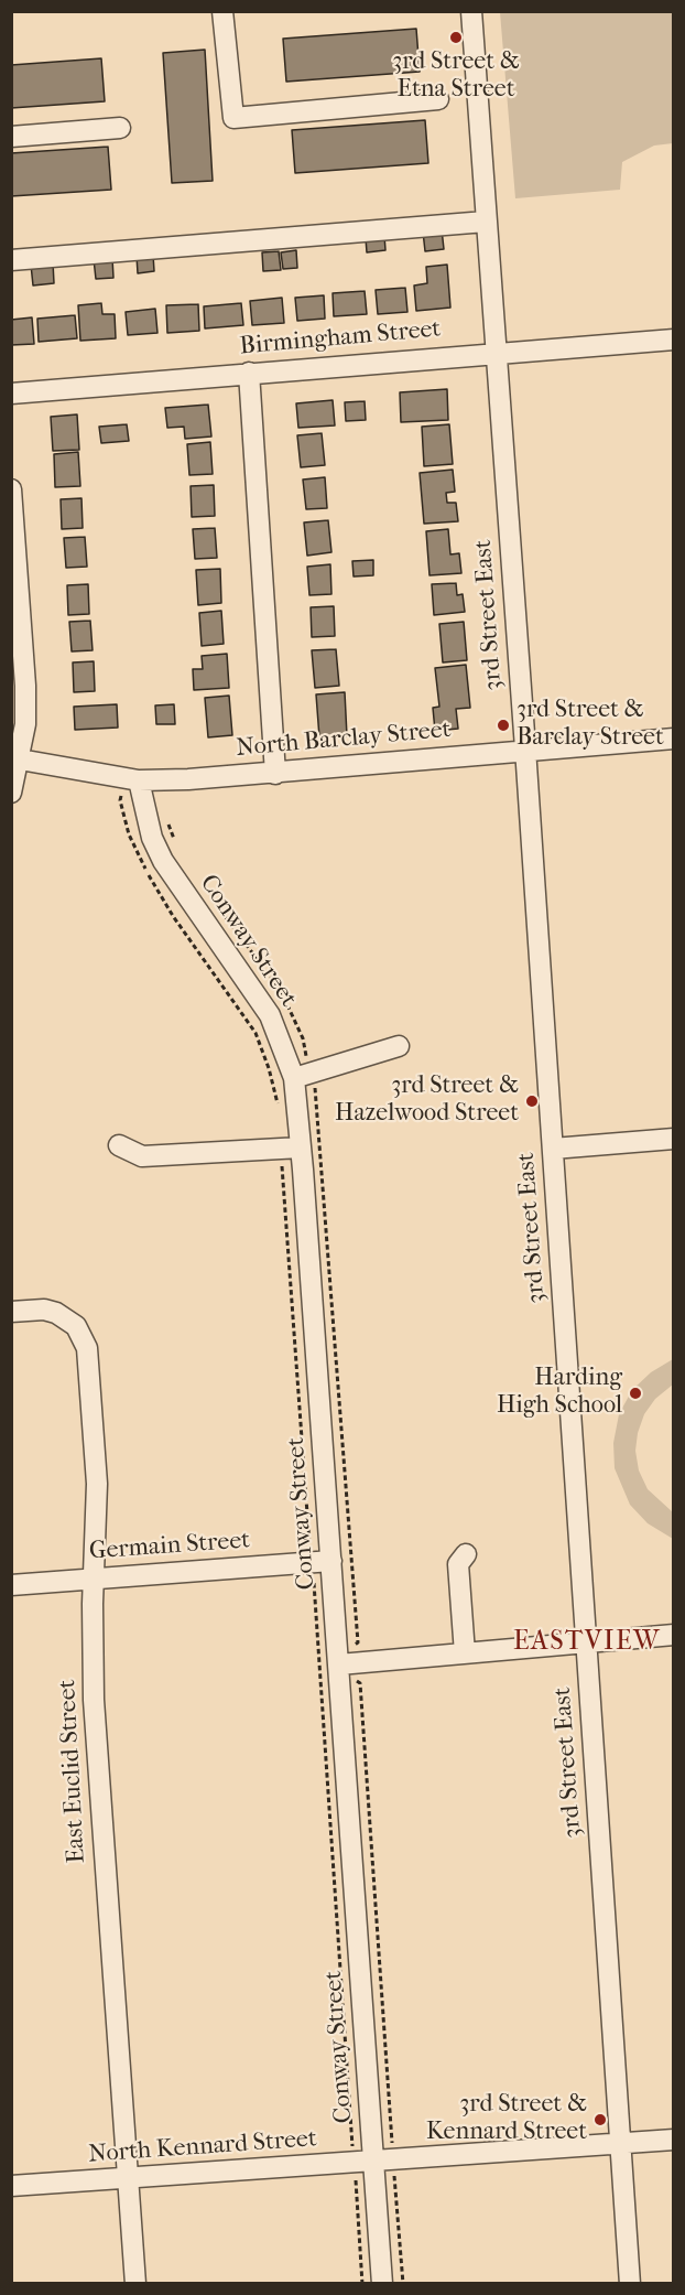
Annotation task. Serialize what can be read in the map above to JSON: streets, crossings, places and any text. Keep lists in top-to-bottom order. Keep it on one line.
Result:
{"streets":{"street":["Birmingham Street","3rd Street East","North Barclay Street","Conway Street","Germain Street","East Euclid Street","North Kennard Street"]},"crossings":[["Birmingham Street","3rd Street East"],["3rd Street East","North Barclay Street"],["3rd Street East","North Kennard Street"],["North Barclay Street","Conway Street"],["Conway Street","Germain Street"],["Conway Street","North Kennard Street"],["Germain Street","East Euclid Street"],["East Euclid Street","North Kennard Street"]],"districts":["EASTVIEW"],"places":["3rd Street & Etna Street","3rd Street & Barclay Street","3rd Street & Hazelwood Street","Harding High School","3rd Street & Kennard Street"]}
